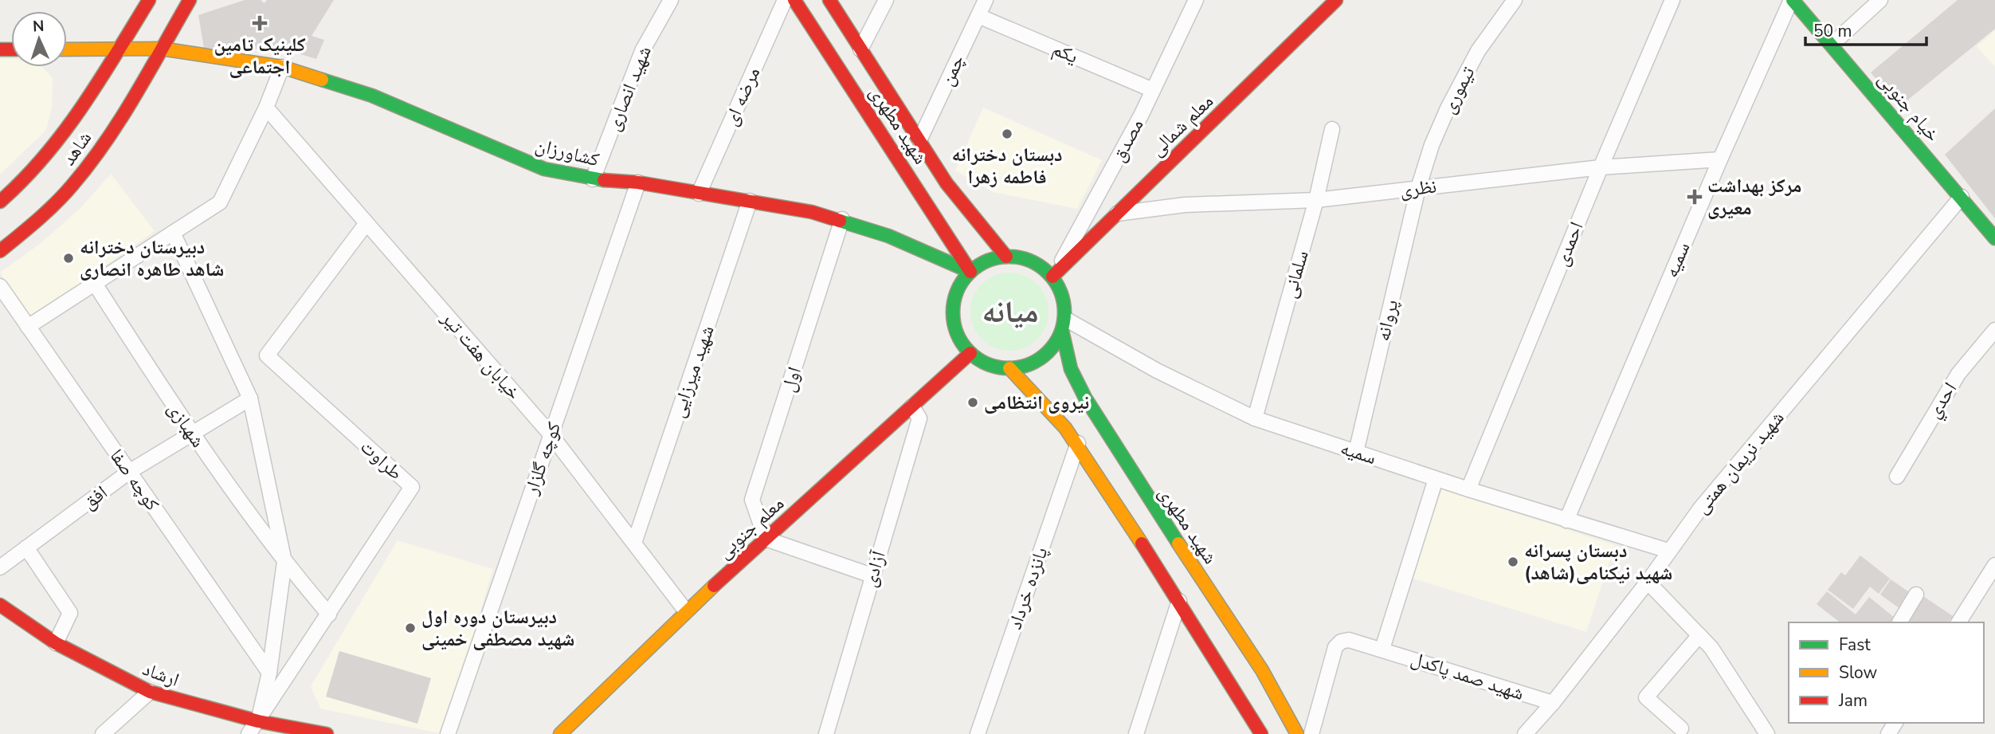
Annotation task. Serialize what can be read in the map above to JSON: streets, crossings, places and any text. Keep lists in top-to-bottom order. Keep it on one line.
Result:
{"streets":{"main road":["خیام جنوبی","شهید مطهری","معلم شمالی","شاهد","کشاورزان","معلم جنوبی","ارشاد"],"street":["یکم","چمن","شهید انصاری","تیموری","مرضه ای","مصدق","نظری","احمدی","سميه","سلمانی","پروانه","خیابان هفت تیر","شهید میرزایی","اول","احدي","شهبازی","سمیه","کوچه گلزار","طراوت","شهید نریمان همتی","کوچه صفا","افق","آزادی","پانزده خرداد","شهید صمد پاکدل"]},"crossings":[["یکم","چمن"],["یکم","مصدق"],["چمن","شهید مطهری"],["شهید انصاری","کشاورزان"],["تیموری","نظری"],["تیموری","پروانه"],["مرضه ای","کشاورزان"],["خیام جنوبی","سميه"],["خیام جنوبی","شهید نریمان همتی"],["شهید مطهری","معلم شمالی"],["شهید مطهری","مصدق"],["شهید مطهری","کشاورزان"],["شهید مطهری","سمیه"],["شهید مطهری","معلم جنوبی"],["معلم شمالی","مصدق"],["معلم شمالی","کشاورزان"],["معلم شمالی","نظری"],["معلم شمالی","سمیه"],["معلم شمالی","معلم جنوبی"],["مصدق","کشاورزان"],["مصدق","سمیه"],["مصدق","معلم جنوبی"],["شاهد","کشاورزان"],["کشاورزان","شهید میرزایی"],["کشاورزان","اول"],["کشاورزان","سمیه"],["کشاورزان","کوچه گلزار"],["کشاورزان","معلم جنوبی"],["نظری","احمدی"],["نظری","سميه"],["نظری","سلمانی"],["نظری","پروانه"],["احمدی","سمیه"],["سميه","سمیه"],["سلمانی","سمیه"],["پروانه","سمیه"],["خیابان هفت تیر","شهید میرزایی"],["خیابان هفت تیر","کوچه گلزار"],["خیابان هفت تیر","طراوت"],["خیابان هفت تیر","معلم جنوبی"],["اول","معلم جنوبی"],["شهبازی","طراوت"],["شهبازی","افق"],["سمیه","شهید نریمان همتی"],["سمیه","معلم جنوبی"],["طراوت","ارشاد"],["شهید نریمان همتی","شهید صمد پاکدل"],["کوچه صفا","افق"],["معلم جنوبی","آزادی"]],"districts":["میانه"],"places":{"health":["کلینیک تامین اجتماعی","مرکز بهداشت معیری"],"other":["دبستان دخترانه فاطمه زهرا","دبیرستان دخترانه شاهد طاهره انصاری","نیروی انتظامی","دبستان پسرانه شهید نیکنامی(شاهد)","دبیرستان دوره اول شهید مصطفی خمینی"]},"legend":["Fast","Slow","Jam"],"scale_bar":"50 m","north":"top"}
